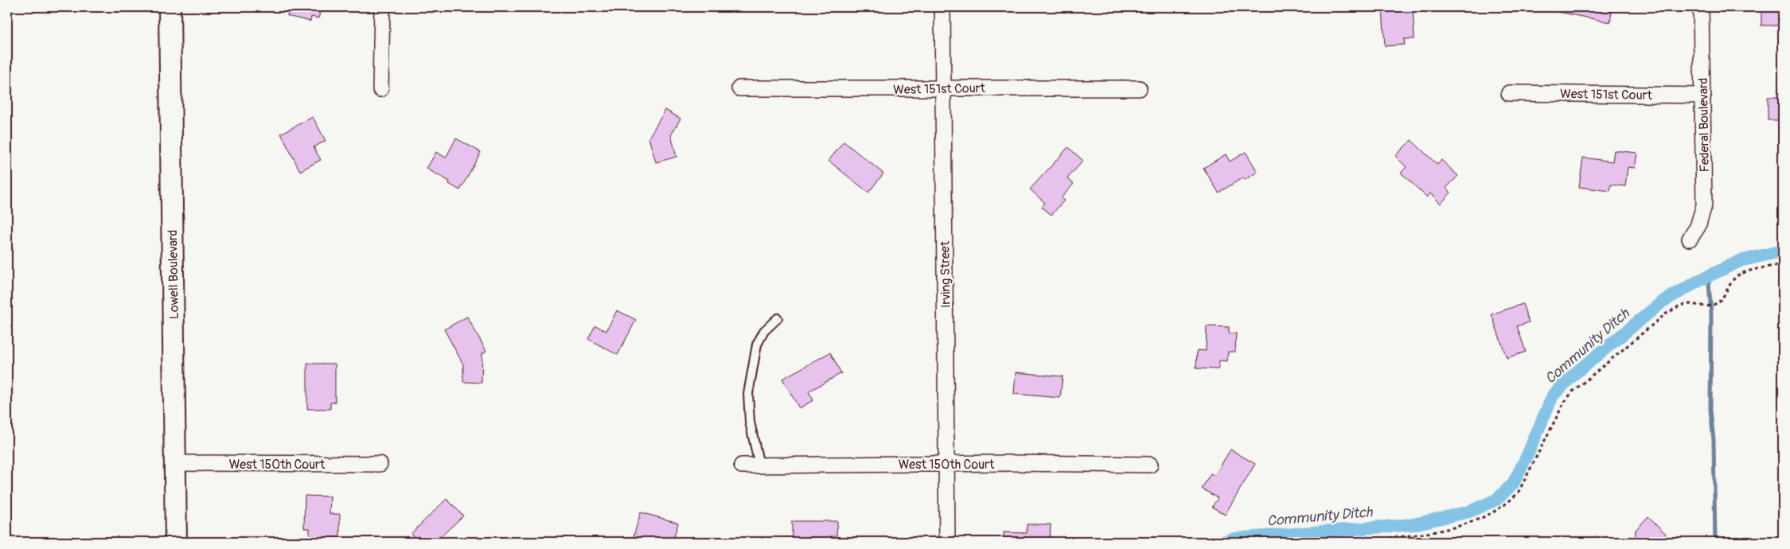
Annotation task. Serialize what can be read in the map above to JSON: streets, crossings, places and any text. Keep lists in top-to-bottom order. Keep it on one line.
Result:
{"streets":{"main road":["Lowell Boulevard"],"street":["West 151st Court","Federal Boulevard","Irving Street","West 150th Court"]},"crossings":[["West 151st Court","Federal Boulevard"],["West 151st Court","Irving Street"],["Lowell Boulevard","West 150th Court"],["Irving Street","West 150th Court"]],"water":["Community Ditch"]}
